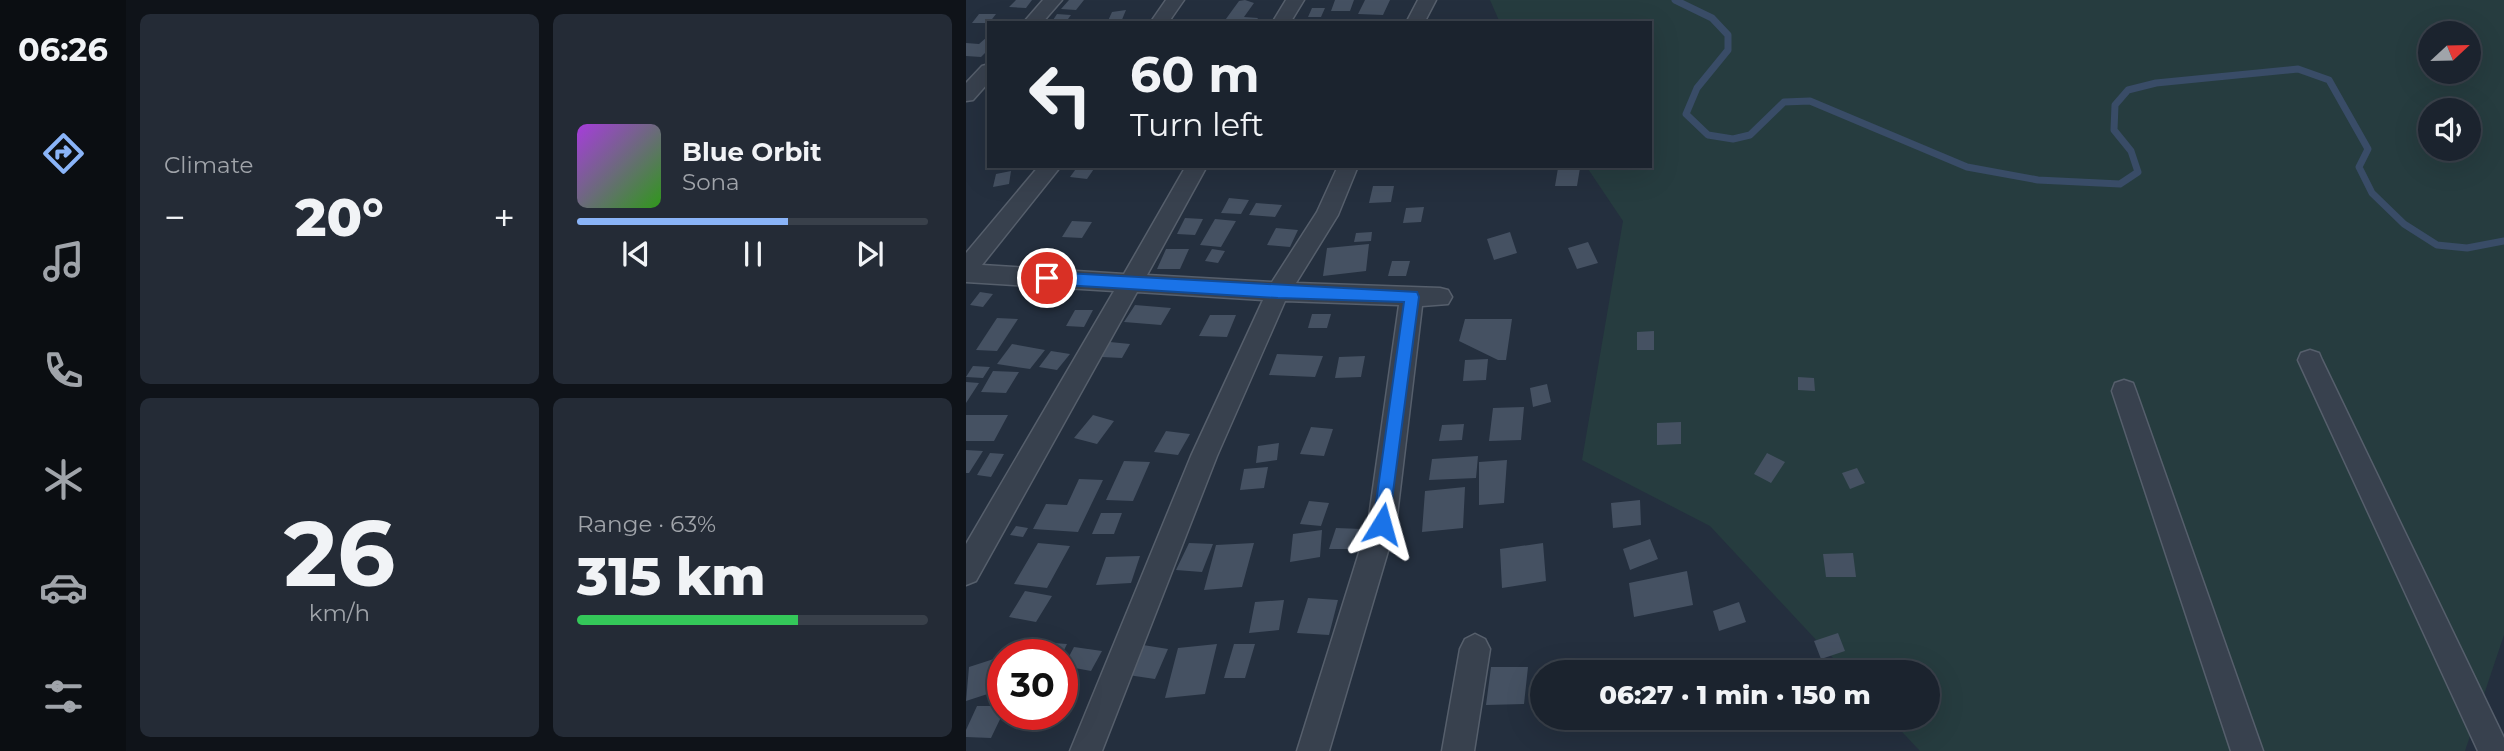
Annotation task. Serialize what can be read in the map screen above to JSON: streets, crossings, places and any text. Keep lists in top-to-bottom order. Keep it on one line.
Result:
{"north":"right","page":{"tabs":"06:26","tile":["Climate",["26","km/h"],["Range · 63%","315 km"]],"turn":["60 m","Turn left"],"song":["Blue Orbit","Sona"],"heat":["−","20°","+"],"limit":"30","trip":"06:27 · 1 min · 150 m"}}
